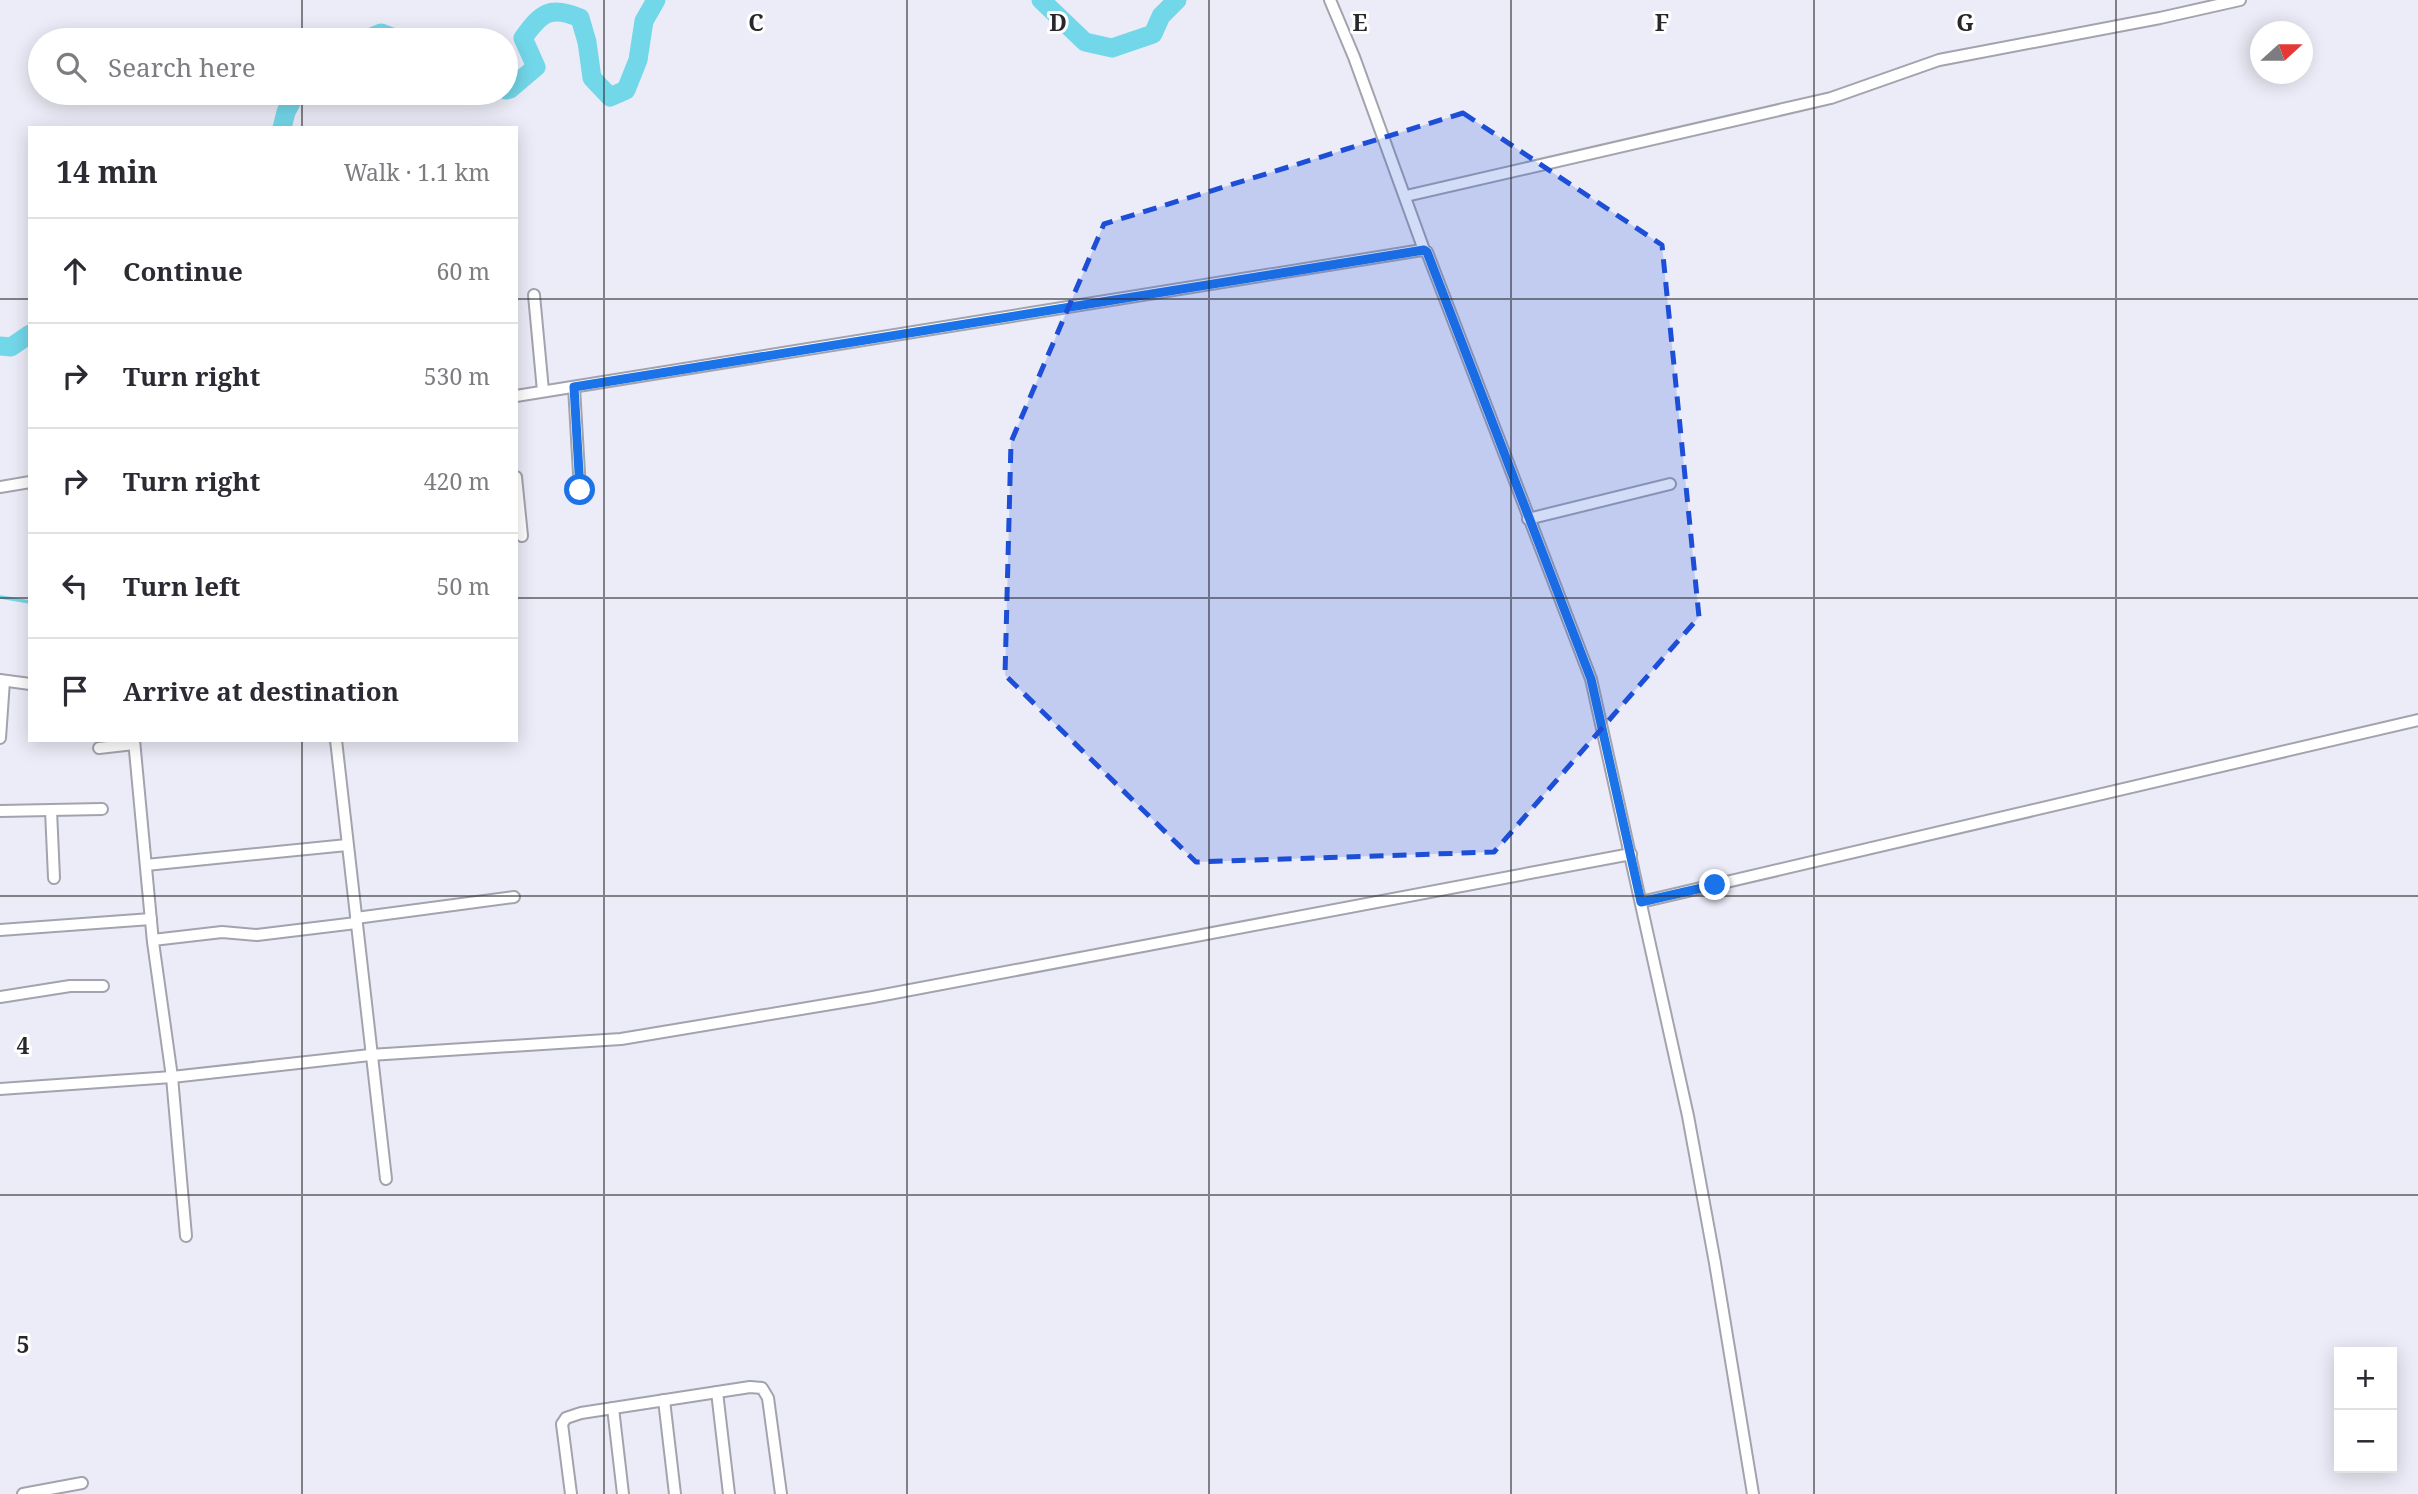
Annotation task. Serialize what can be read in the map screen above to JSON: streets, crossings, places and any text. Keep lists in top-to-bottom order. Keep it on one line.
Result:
{"north":"right","page":{"search":"Search here","heading":["14 min","Walk · 1.1 km"],"list":[["Continue","60 m"],["Turn right","530 m"],["Turn right","420 m"],["Turn left","50 m"],"Arrive at destination"],"map_buttons":["+","−"]},"grid":{"columns":["C","D","E","F","G"],"rows":["4","5"]}}
